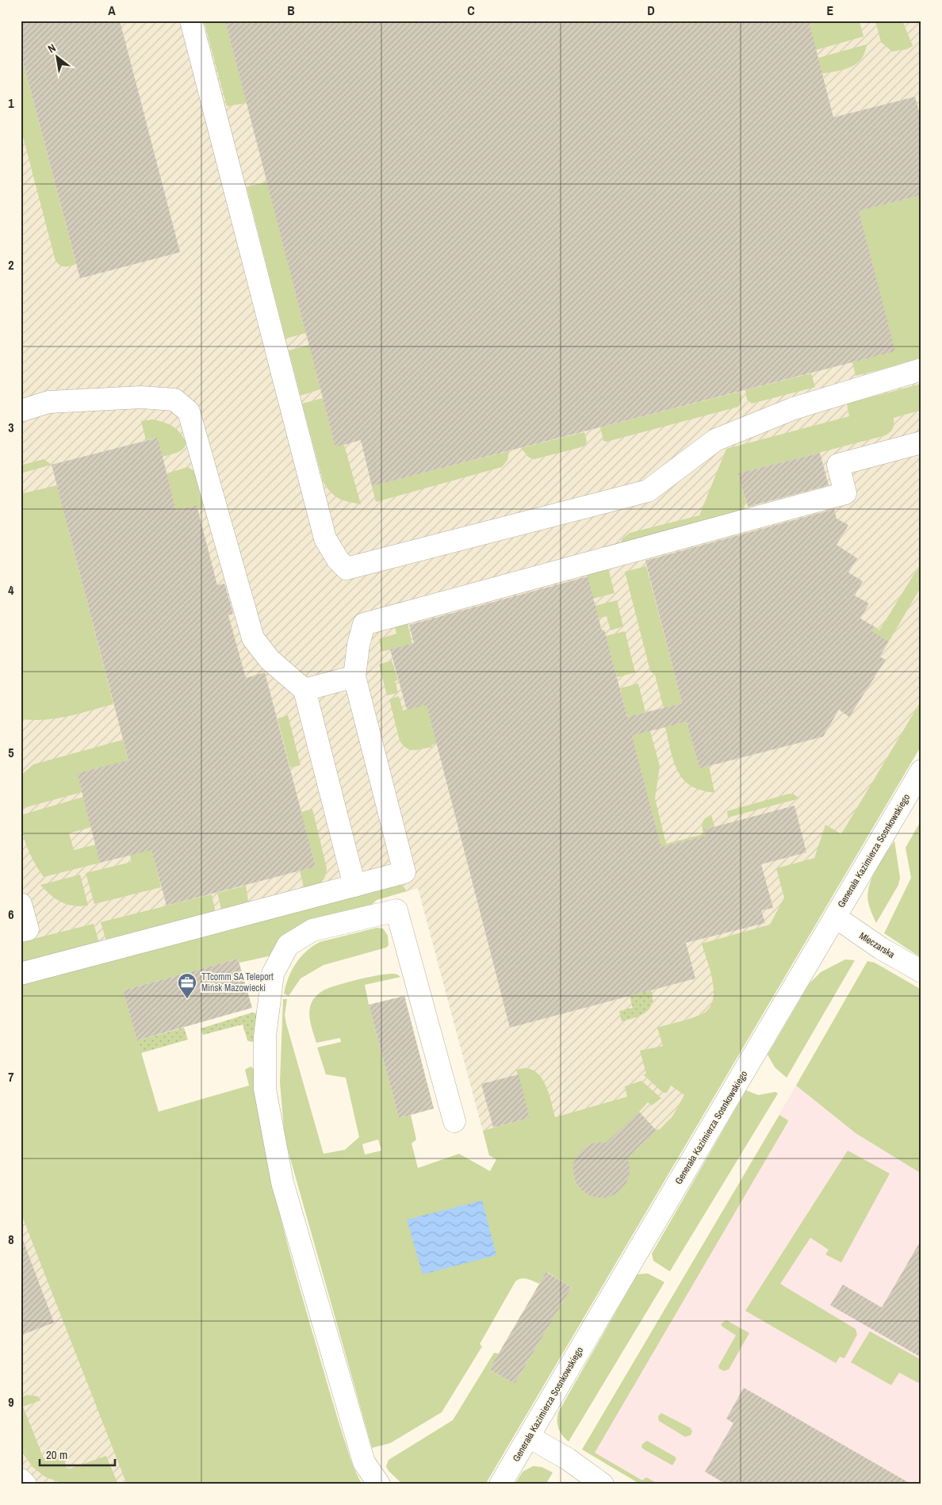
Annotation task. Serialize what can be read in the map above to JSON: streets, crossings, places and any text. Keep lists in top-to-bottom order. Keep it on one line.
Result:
{"streets":{"street":["Generała Kazimierza Sosnkowskiego","Mleczarska"]},"crossings":[["Generała Kazimierza Sosnkowskiego","Mleczarska"]],"places":{"office":["TTcomm SA Teleport Mińsk Mazowiecki"]},"scale_bar":"20 m","north":"top left","grid":{"columns":["A","B","C","D","E"],"rows":["1","2","3","4","5","6","7","8","9"]}}
